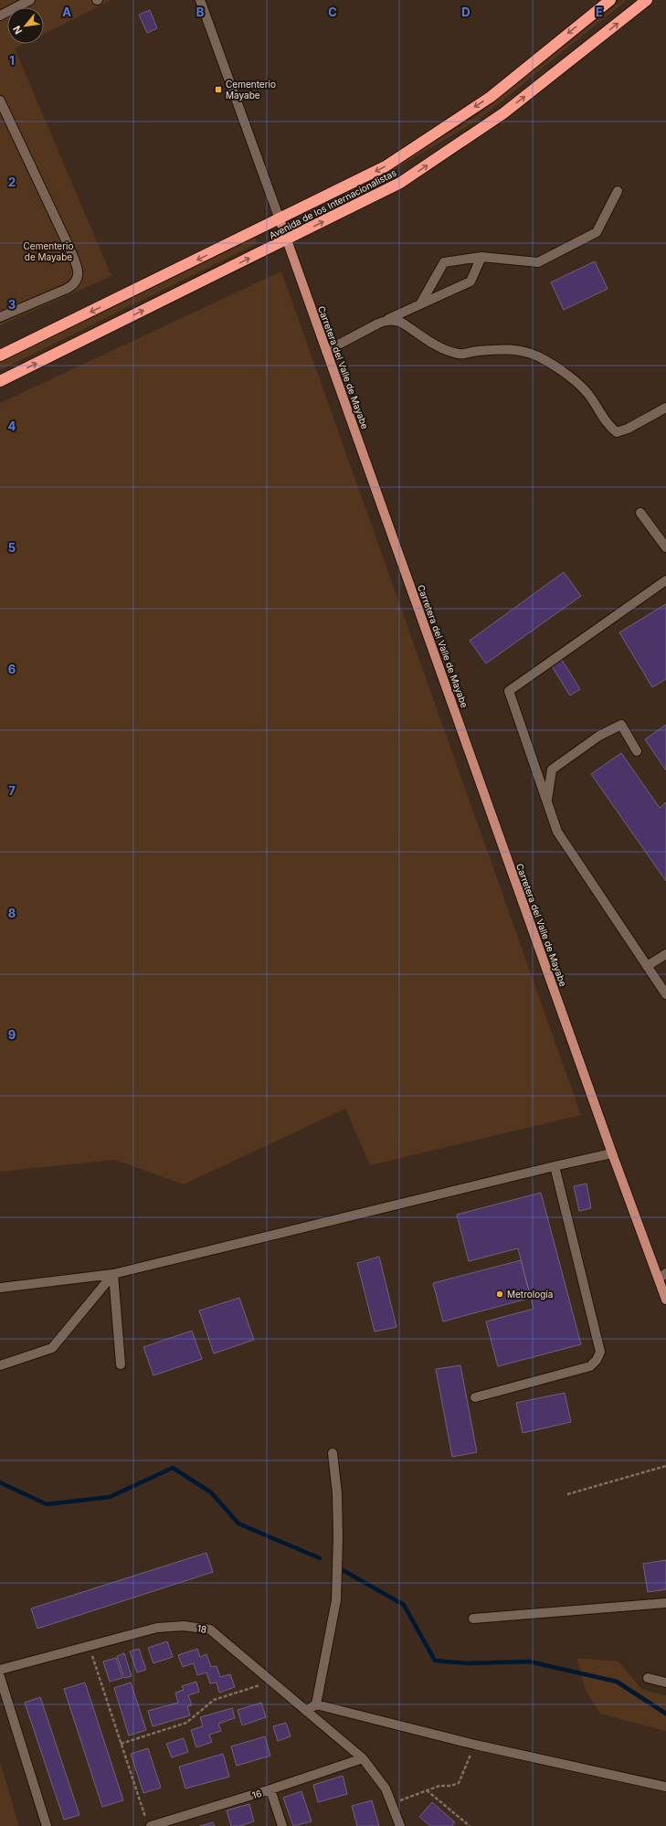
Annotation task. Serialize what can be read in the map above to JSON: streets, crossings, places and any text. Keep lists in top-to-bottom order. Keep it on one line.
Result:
{"streets":{"highway":["Avenida de los Internacionalistas"],"main road":["Carretera del Valle de Mayabe"],"street":["18","16"]},"crossings":[["Avenida de los Internacionalistas","Carretera del Valle de Mayabe"],["18","16"]],"parks":["Cementerio de Mayabe"],"places":{"transit":["Cementerio Mayabe"],"other":["Metrología"]},"north":"bottom left","grid":{"columns":["A","B","C","D","E"],"rows":["1","2","3","4","5","6","7","8","9"]}}
